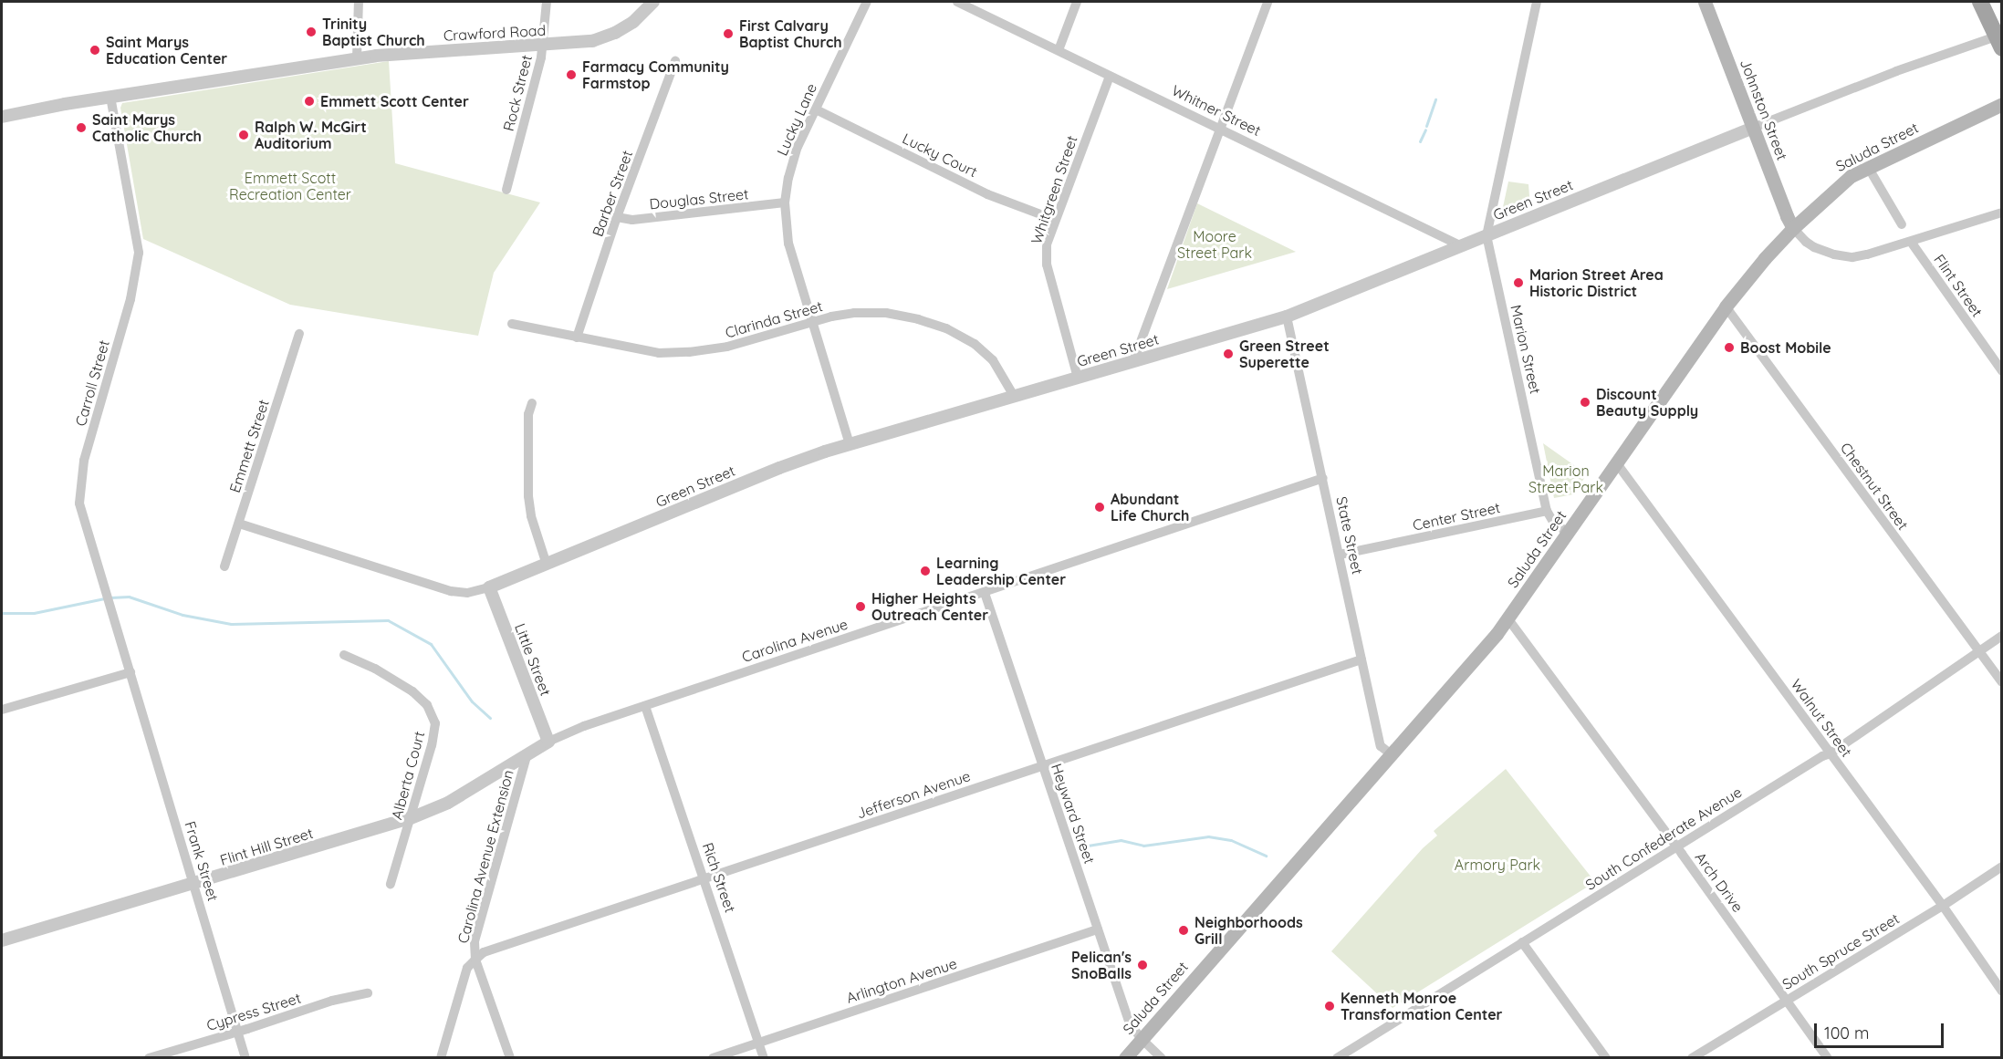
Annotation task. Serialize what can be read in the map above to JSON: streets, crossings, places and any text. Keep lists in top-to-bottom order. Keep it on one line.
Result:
{"streets":{"main road":["Johnston Street","Saluda Street"],"street":["Crawford Road","Rock Street","Whitner Street","Lucky Lane","Lucky Court","Whitgreen Street","Barber Street","Douglas Street","Green Street","Flint Street","Clarinda Street","Marion Street","Carroll Street","Emmett Street","Chestnut Street","Center Street","State Street","Carolina Avenue","Little Street","Walnut Street","Alberta Court","Jefferson Avenue","Heyward Street","South Confederate Avenue","Flint Hill Street","Carolina Avenue Extension","Frank Street","Rich Street","Arch Drive","South Spruce Street","Arlington Avenue","Cypress Street"]},"crossings":[["Crawford Road","Rock Street"],["Crawford Road","Carroll Street"],["Johnston Street","Saluda Street"],["Johnston Street","Green Street"],["Whitner Street","Whitgreen Street"],["Whitner Street","Green Street"],["Lucky Lane","Lucky Court"],["Lucky Lane","Douglas Street"],["Lucky Lane","Green Street"],["Lucky Lane","Clarinda Street"],["Saluda Street","Chestnut Street"],["Saluda Street","State Street"],["Saluda Street","Walnut Street"],["Saluda Street","Heyward Street"],["Saluda Street","Arch Drive"],["Lucky Court","Whitgreen Street"],["Whitgreen Street","Green Street"],["Barber Street","Douglas Street"],["Barber Street","Clarinda Street"],["Green Street","Clarinda Street"],["Green Street","Marion Street"],["Green Street","Emmett Street"],["Green Street","State Street"],["Green Street","Little Street"],["Marion Street","Center Street"],["Carroll Street","Frank Street"],["Chestnut Street","South Confederate Avenue"],["Center Street","State Street"],["State Street","Carolina Avenue"],["State Street","Jefferson Avenue"],["Carolina Avenue","Little Street"],["Carolina Avenue","Heyward Street"],["Carolina Avenue","Flint Hill Street"],["Carolina Avenue","Carolina Avenue Extension"],["Carolina Avenue","Rich Street"],["Walnut Street","South Confederate Avenue"],["Walnut Street","South Spruce Street"],["Alberta Court","Flint Hill Street"],["Jefferson Avenue","Heyward Street"],["Jefferson Avenue","Carolina Avenue Extension"],["Jefferson Avenue","Rich Street"],["Heyward Street","Arlington Avenue"],["South Confederate Avenue","Arch Drive"],["Flint Hill Street","Carolina Avenue Extension"],["Flint Hill Street","Frank Street"],["Frank Street","Cypress Street"],["Rich Street","Arlington Avenue"],["Arch Drive","South Spruce Street"]],"parks":["Emmett Scott Recreation Center","Moore Street Park","Marion Street Park","Armory Park"],"places":["Trinity Baptist Church","First Calvary Baptist Church","Saint Marys Education Center","Farmacy Community Farmstop","Emmett Scott Center","Saint Marys Catholic Church","Ralph W. McGirt Auditorium","Marion Street Area Historic District","Boost Mobile","Green Street Superette","Discount Beauty Supply","Abundant Life Church","Learning Leadership Center","Higher Heights Outreach Center","Neighborhoods Grill","Pelican's SnoBalls","Kenneth Monroe Transformation Center"],"scale_bar":"100 m"}
